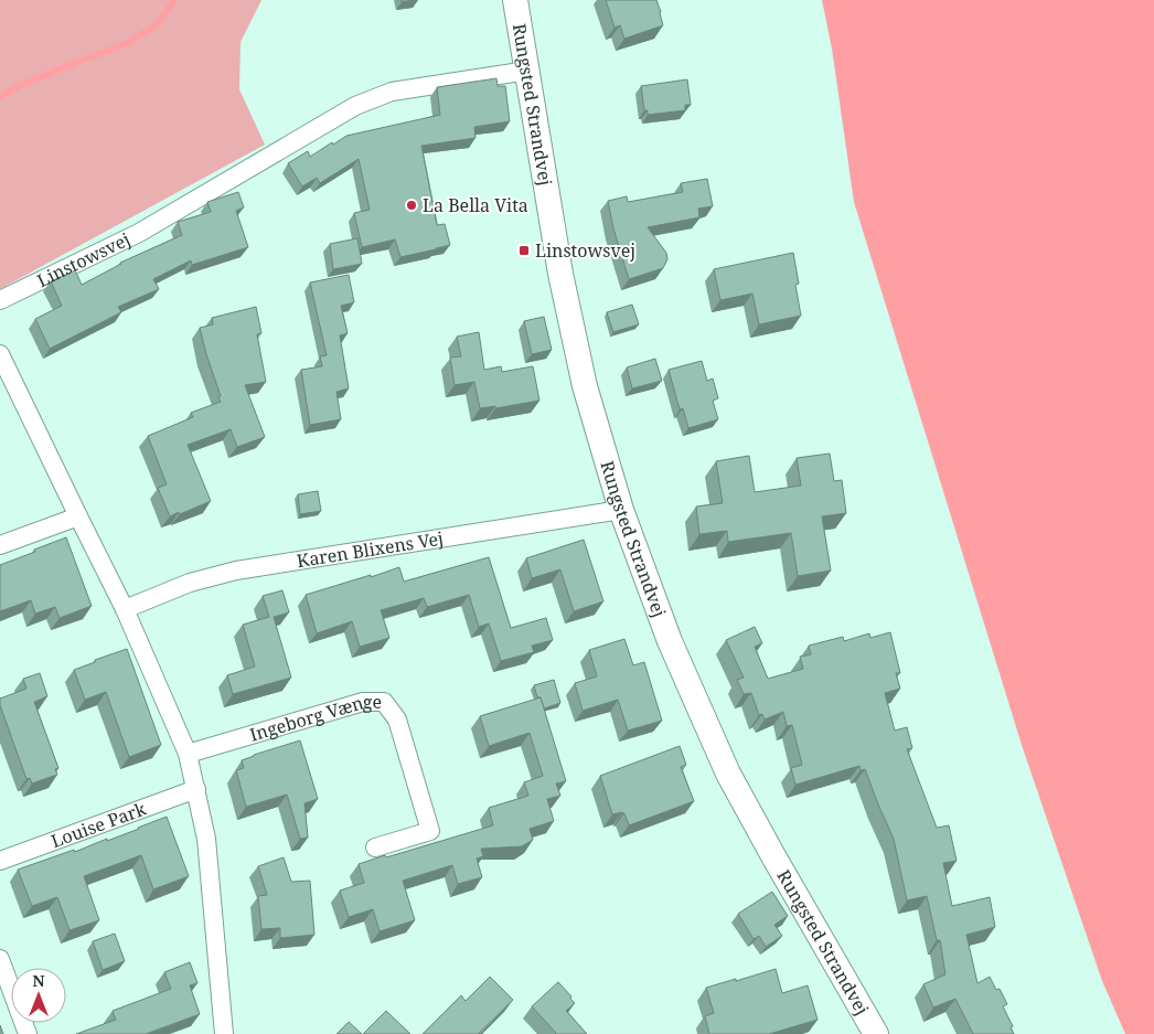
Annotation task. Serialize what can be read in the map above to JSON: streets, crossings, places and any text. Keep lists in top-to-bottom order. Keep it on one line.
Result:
{"streets":{"main road":["Rungsted Strandvej"],"street":["Linstowsvej","Karen Blixens Vej","Ingeborg Vænge","Louise Park"]},"crossings":[["Rungsted Strandvej","Linstowsvej"],["Rungsted Strandvej","Karen Blixens Vej"]],"places":{"other":["La Bella Vita"],"transit":["Linstowsvej"]},"north":"top"}
